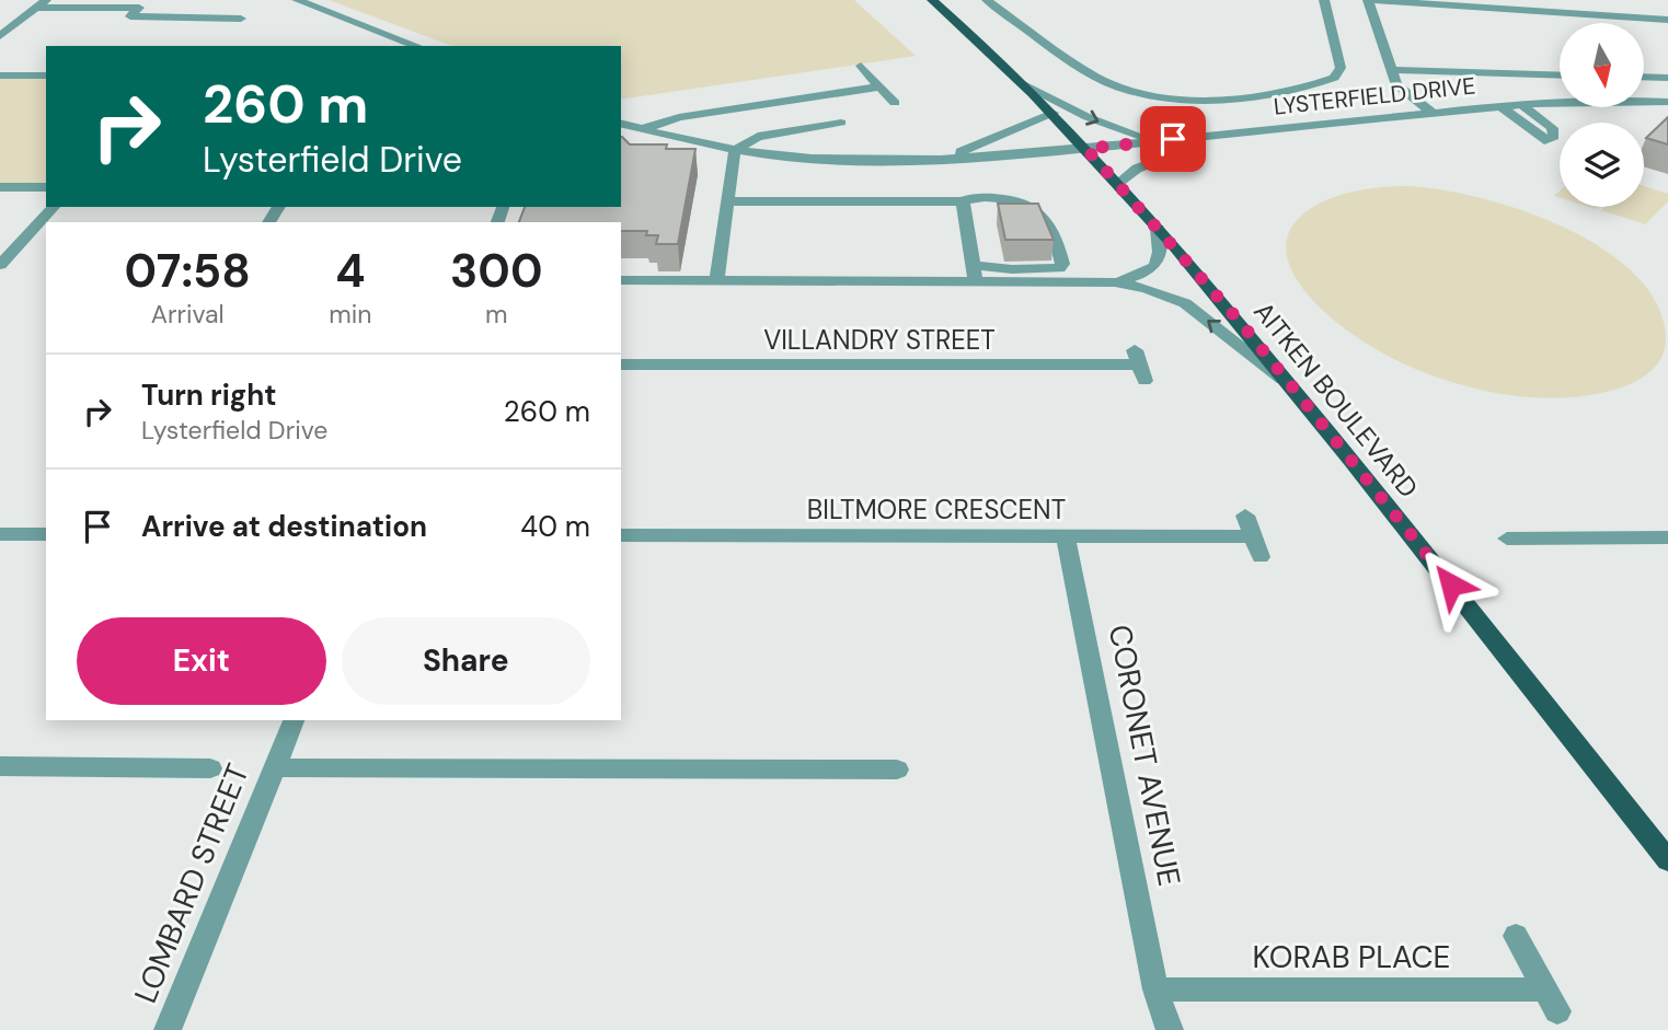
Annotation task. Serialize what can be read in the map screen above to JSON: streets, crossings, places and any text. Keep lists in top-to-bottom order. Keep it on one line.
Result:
{"streets":{"main road":["AITKEN BOULEVARD"],"street":["LYSTERFIELD DRIVE","VILLANDRY STREET","BILTMORE CRESCENT","CORONET AVENUE","LOMBARD STREET","KORAB PLACE"]},"crossings":[["LYSTERFIELD DRIVE","AITKEN BOULEVARD"],["BILTMORE CRESCENT","CORONET AVENUE"],["CORONET AVENUE","KORAB PLACE"]],"north":"bottom","page":{"turn":["260 m","Lysterfield Drive"],"eta":["07:58","Arrival","4","min","300","m"],"list":[{"name":"Turn right","note":"Lysterfield Drive","value":"260 m"},{"name":"Arrive at destination","value":"40 m"}],"buttons":["Exit","Share"]}}
